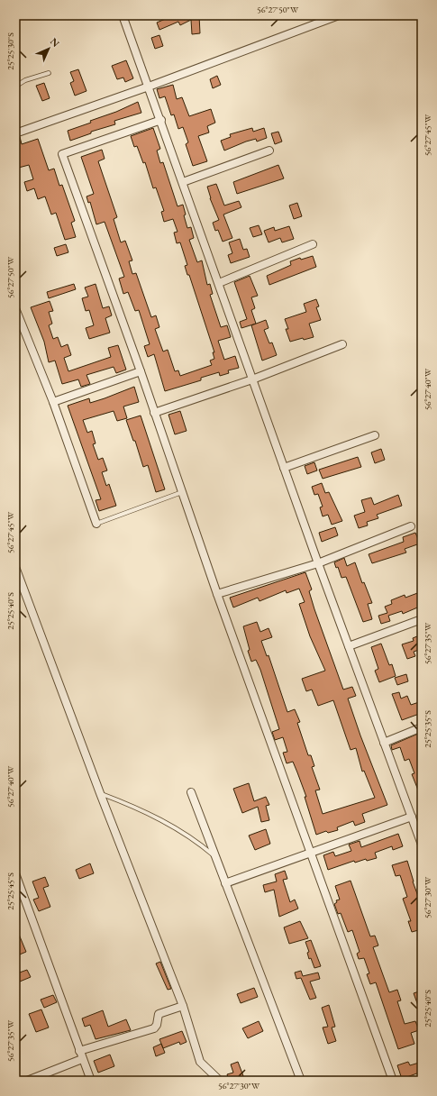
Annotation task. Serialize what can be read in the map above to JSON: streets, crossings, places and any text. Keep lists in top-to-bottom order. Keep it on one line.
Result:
{"north":"top right","coordinates":["56°27'50\"W","25°25'30\"S","56°27'45\"W","56°27'40\"W","25°25'40\"S","56°27'35\"W","25°25'35\"S","25°25'45\"S","56°27'30\"W"]}
